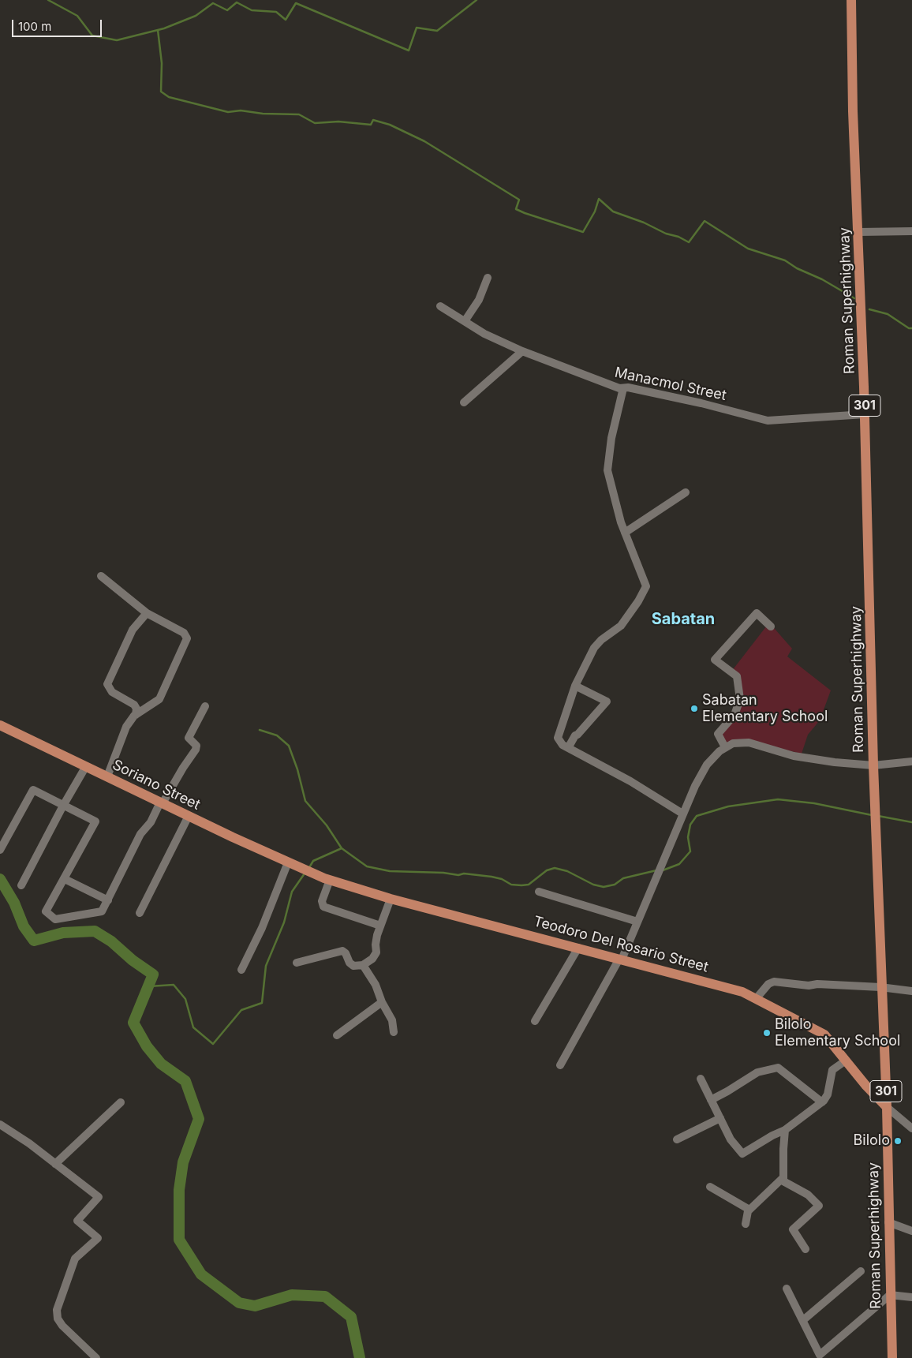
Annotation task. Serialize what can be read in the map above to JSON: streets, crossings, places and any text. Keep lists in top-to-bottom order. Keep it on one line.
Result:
{"streets":{"main road":["Roman Superhighway","301","Soriano Street","Teodoro Del Rosario Street"],"street":["Manacmol Street"]},"crossings":[["Roman Superhighway","Manacmol Street"],["Roman Superhighway","Teodoro Del Rosario Street"],["Soriano Street","Teodoro Del Rosario Street"]],"districts":["Sabatan"],"places":["Sabatan Elementary School","Bilolo Elementary School","Bilolo"],"scale_bar":"100 m"}
